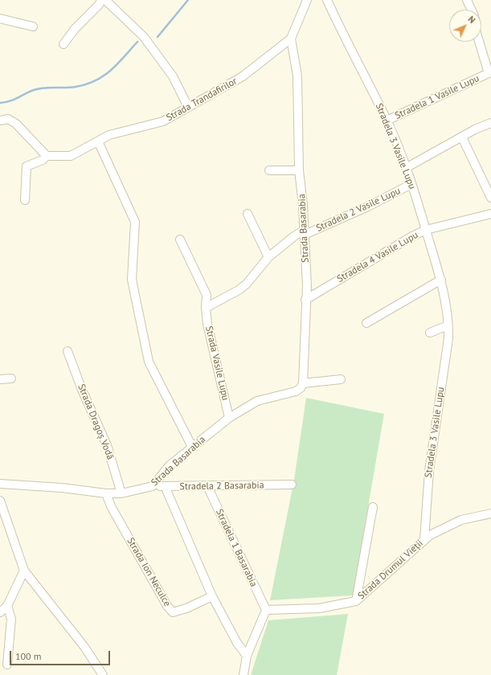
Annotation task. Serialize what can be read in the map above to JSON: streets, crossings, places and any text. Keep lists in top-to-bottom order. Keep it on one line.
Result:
{"streets":{"street":["Stradela 1 Vasile Lupu","Strada Trandafirilor","Stradela 3 Vasile Lupu","Stradela 2 Vasile Lupu","Strada Basarabia","Stradela 4 Vasile Lupu","Strada Vasile Lupu","Strada Dragoș Vodă","Stradela 2 Basarabia","Stradela 1 Basarabia","Strada Drumul Vieții","Strada Ion Neculce"]},"crossings":[["Stradela 1 Vasile Lupu","Stradela 3 Vasile Lupu"],["Strada Trandafirilor","Strada Basarabia"],["Stradela 3 Vasile Lupu","Stradela 2 Vasile Lupu"],["Stradela 3 Vasile Lupu","Stradela 4 Vasile Lupu"],["Stradela 3 Vasile Lupu","Strada Drumul Vieții"],["Stradela 2 Vasile Lupu","Strada Basarabia"],["Strada Basarabia","Stradela 4 Vasile Lupu"],["Strada Basarabia","Strada Vasile Lupu"],["Strada Basarabia","Strada Dragoș Vodă"],["Strada Basarabia","Stradela 2 Basarabia"],["Strada Basarabia","Strada Ion Neculce"],["Stradela 2 Basarabia","Stradela 1 Basarabia"],["Stradela 1 Basarabia","Strada Drumul Vieții"]],"scale_bar":"100 m","north":"top right"}
